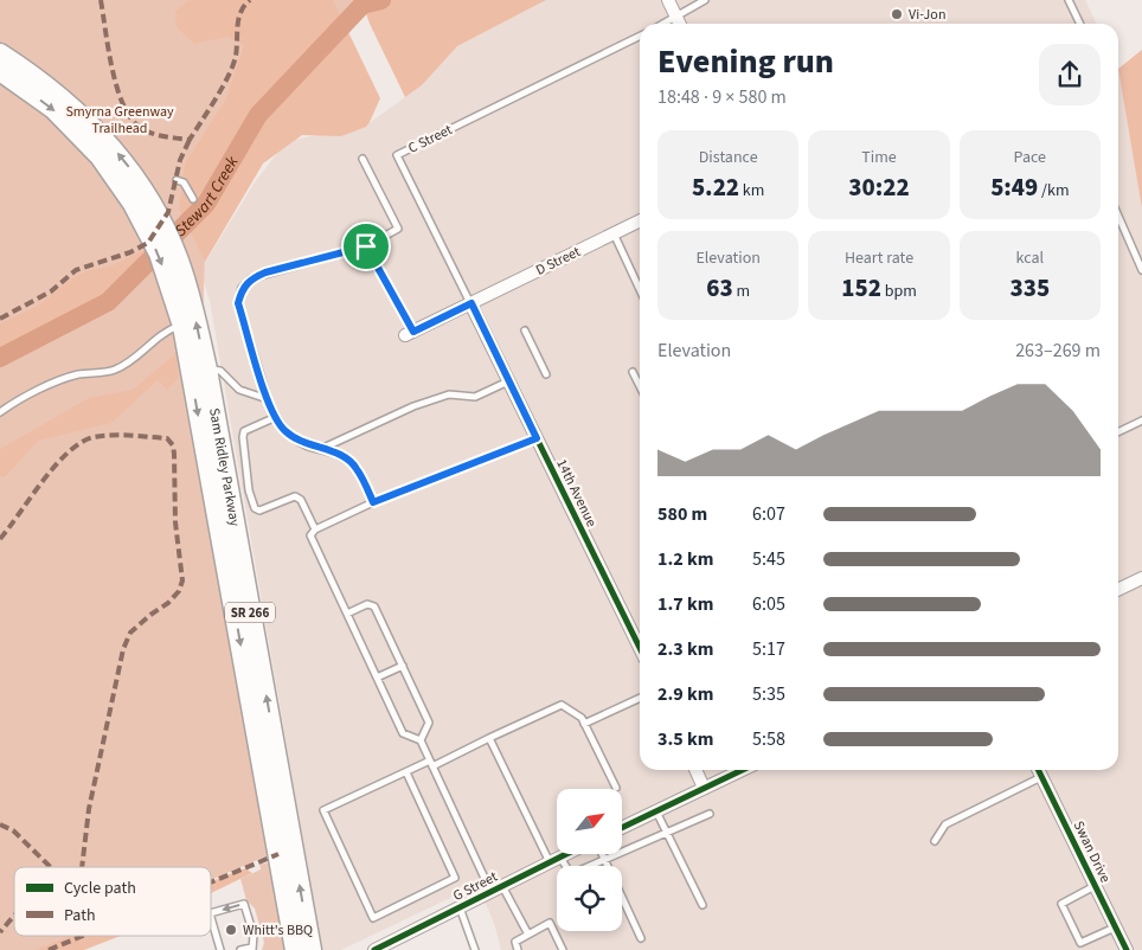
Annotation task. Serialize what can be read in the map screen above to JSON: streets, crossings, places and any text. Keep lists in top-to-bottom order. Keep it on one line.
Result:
{"streets":{"main road":["Sam Ridley Parkway","SR 266"],"street":["D Street","14th Avenue","Swan Drive","G Street"],"lane":["C Street"]},"crossings":[["C Street","D Street"],["C Street","14th Avenue"],["D Street","14th Avenue"]],"water":["Stewart Creek"],"parks":["Smyrna Greenway Trailhead"],"places":["Vi-Jon","Whitt's BBQ"],"legend":["Cycle path","Path"],"north":"top right","page":{"heading":["Evening run","18:48 · 9 × 580 m"],"stats":[["Distance","5.22 km"],["Time","30:22"],["Pace","5:49 /km"],["Elevation","63 m"],["Heart rate","152 bpm"],["kcal","335"]],"chart":["Elevation","263–269 m"],"list":[{"name":"580 m","note":"6:07"},{"name":"1.2 km","note":"5:45"},{"name":"1.7 km","note":"6:05"},{"name":"2.3 km","note":"5:17"},{"name":"2.9 km","note":"5:35"},{"name":"3.5 km","note":"5:58"}]}}
